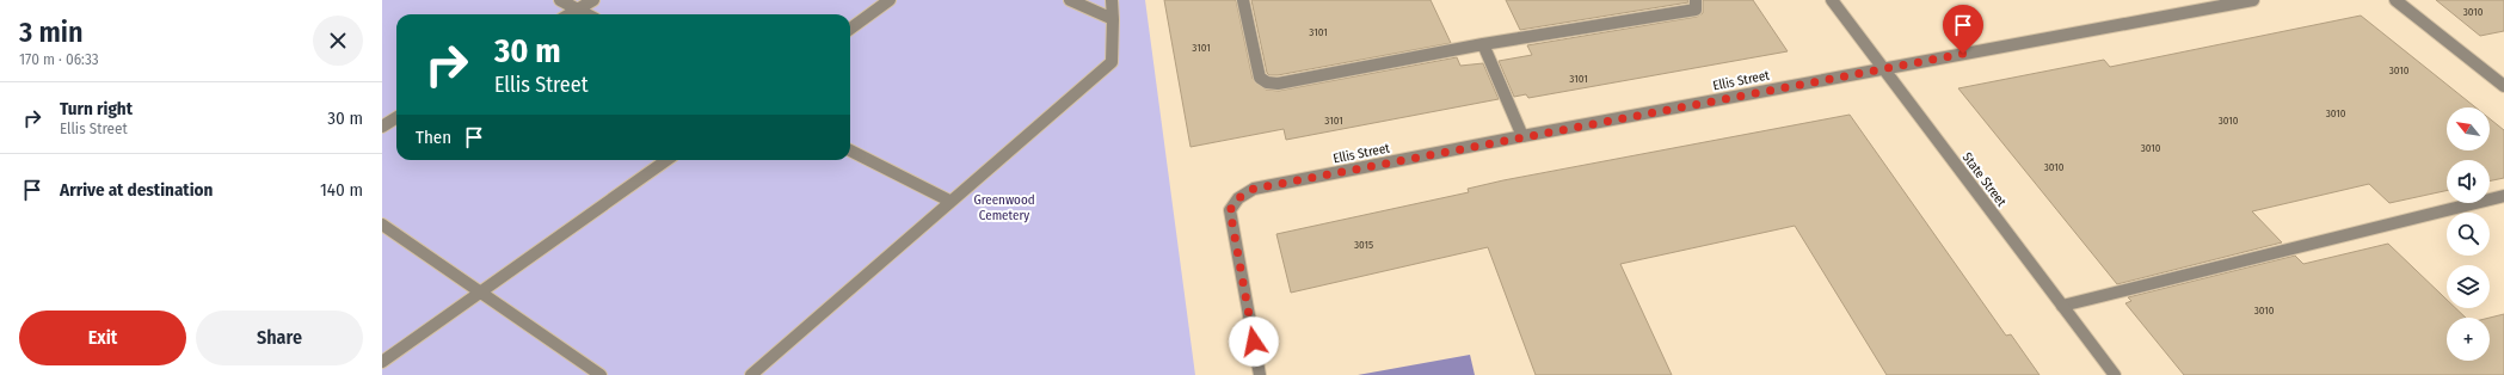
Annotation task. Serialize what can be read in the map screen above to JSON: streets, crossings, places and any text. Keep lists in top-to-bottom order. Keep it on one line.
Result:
{"streets":{"street":["Ellis Street","State Street"]},"crossings":[["Ellis Street","State Street"]],"parks":["Greenwood Cemetery"],"house_numbers":["3010","3101","3101","3010","3101","3010","3101","3010","3010","3010","3015","3010"],"north":"top left","page":{"heading":["3 min","170 m · 06:33"],"turn":["30 m","Ellis Street"],"list":[{"name":"Turn right","note":"Ellis Street","value":"30 m"},{"name":"Arrive at destination","value":"140 m"}],"map_buttons":"+","then":"Then","buttons":["Exit","Share"]}}
